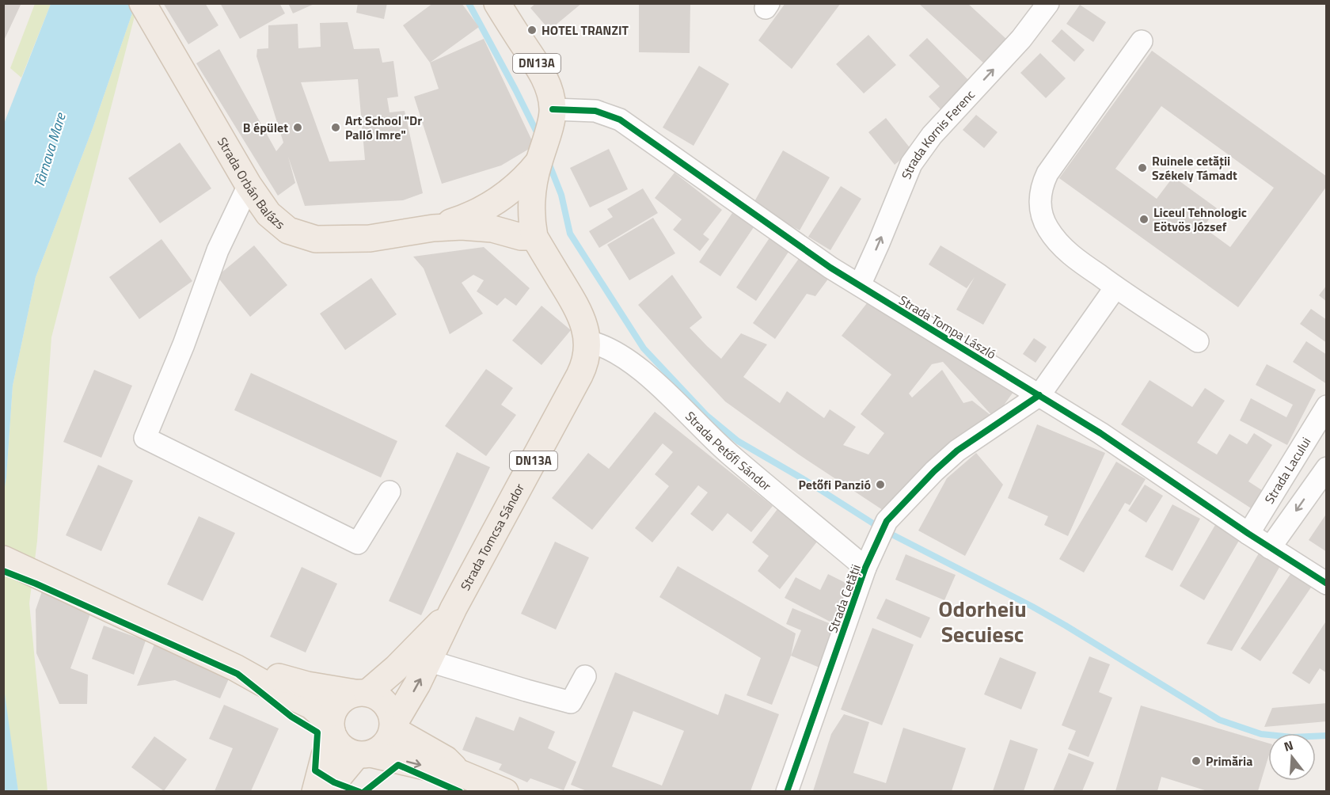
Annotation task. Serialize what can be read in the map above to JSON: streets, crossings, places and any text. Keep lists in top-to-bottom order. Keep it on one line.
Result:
{"streets":{"main road":["DN13A","Strada Orbán Balázs","Strada Tomcsa Sándor"],"street":["Strada Kornis Ferenc","Strada Tompa László","Strada Petőfi Sándor","Strada Lacului","Strada Cetății"]},"crossings":[["DN13A","Strada Orbán Balázs"],["DN13A","Strada Tompa László"],["DN13A","Strada Tomcsa Sándor"],["Strada Kornis Ferenc","Strada Tompa László"],["Strada Orbán Balázs","Strada Tomcsa Sándor"],["Strada Tompa László","Strada Lacului"],["Strada Tompa László","Strada Cetății"],["Strada Petőfi Sándor","Strada Tomcsa Sándor"],["Strada Petőfi Sándor","Strada Cetății"]],"one_way":["Strada Kornis Ferenc"],"districts":["Odorheiu Secuiesc"],"water":["Târnava Mare"],"places":["HOTEL TRANZIT","B épület","Art School \"Dr Palló Imre\"","Ruinele cetății Székely Támadt","Liceul Tehnologic Eötvös József","Petőfi Panzió","Primăria"],"north":"top"}
